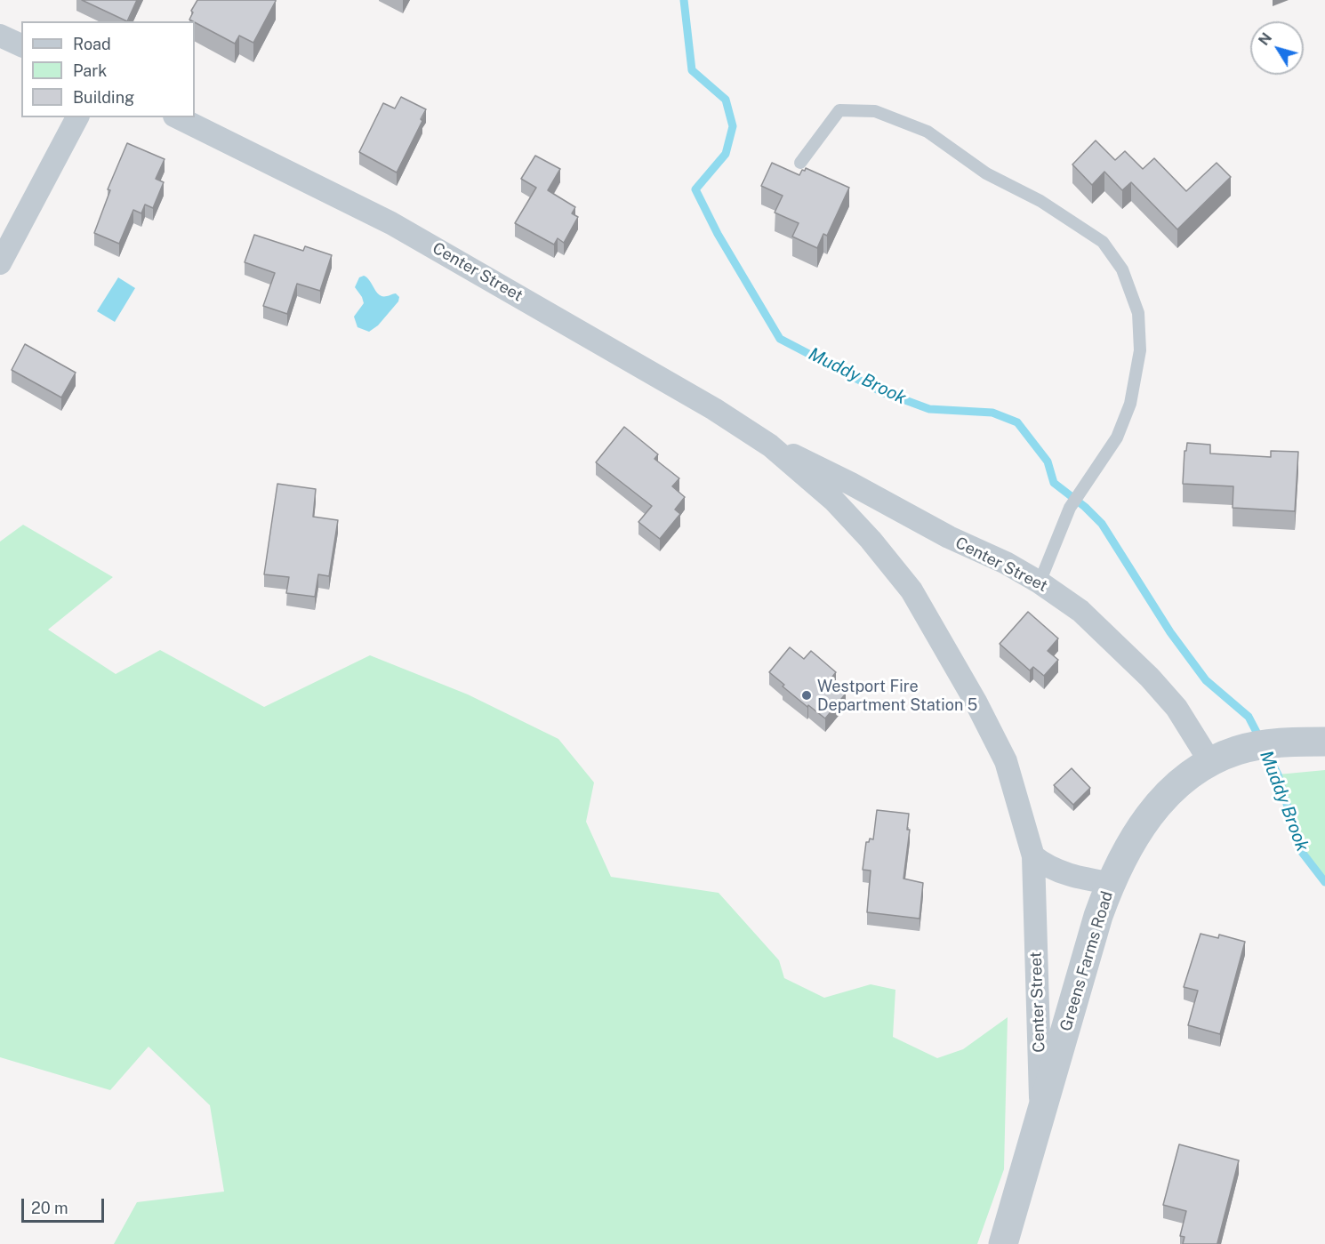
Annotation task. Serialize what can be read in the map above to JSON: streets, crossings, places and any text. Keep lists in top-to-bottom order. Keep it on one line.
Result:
{"streets":{"street":["Center Street","Greens Farms Road"]},"crossings":[["Center Street","Greens Farms Road"]],"water":["Muddy Brook"],"places":["Westport Fire Department Station 5"],"legend":["Road","Park","Building"],"scale_bar":"20 m","north":"top left"}
